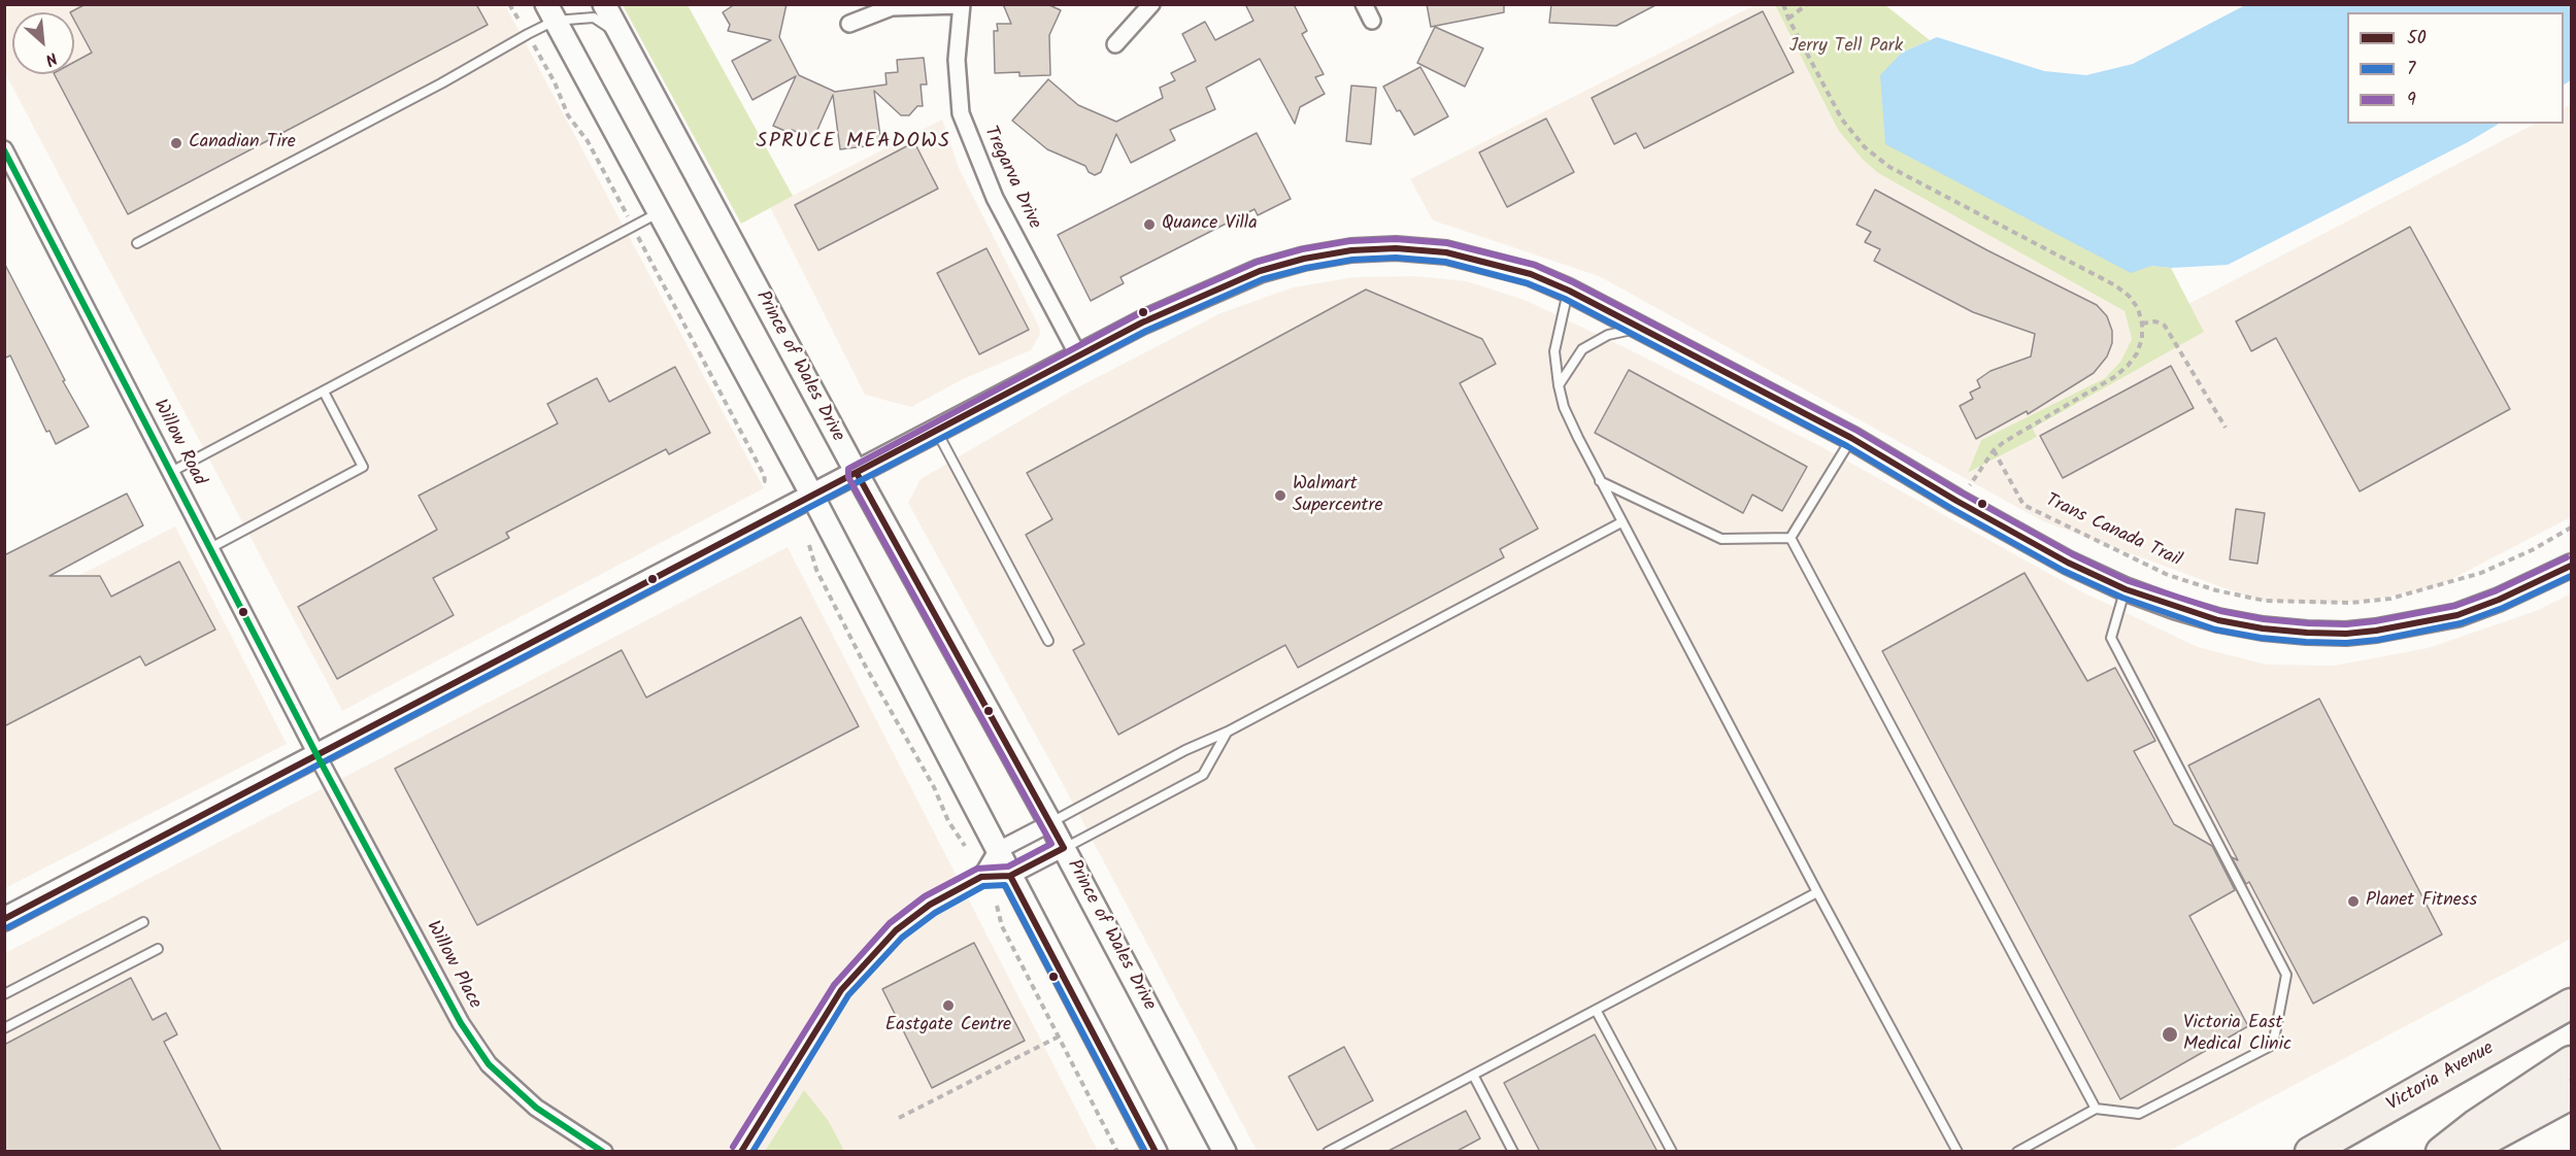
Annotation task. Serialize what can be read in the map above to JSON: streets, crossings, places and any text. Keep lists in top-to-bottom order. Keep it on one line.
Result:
{"streets":{"highway":["Victoria Avenue"],"street":["Tregarva Drive","Prince of Wales Drive","Willow Road","Willow Place"],"path":["Trans Canada Trail"]},"crossings":[["Willow Road","Willow Place"]],"districts":["SPRUCE MEADOWS"],"parks":["Jerry Tell Park"],"places":["Canadian Tire","Quance Villa","Walmart Supercentre","Planet Fitness","Eastgate Centre","Victoria East Medical Clinic"],"lines":["transit line 9","transit line 50","transit line 7"],"legend":["50","7","9"],"north":"bottom right"}
